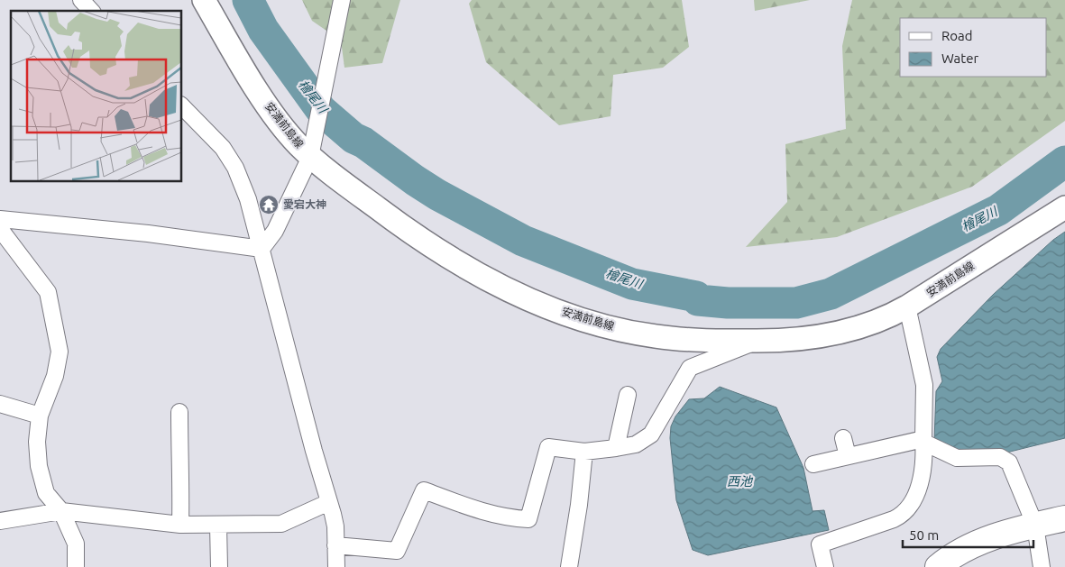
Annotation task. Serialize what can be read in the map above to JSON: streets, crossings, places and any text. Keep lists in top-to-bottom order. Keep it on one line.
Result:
{"streets":{"main road":["安満前島線"]},"water":["檜尾川","西池"],"places":{"temple":["愛宕大神"]},"legend":["Road","Water"],"scale_bar":"50 m"}
